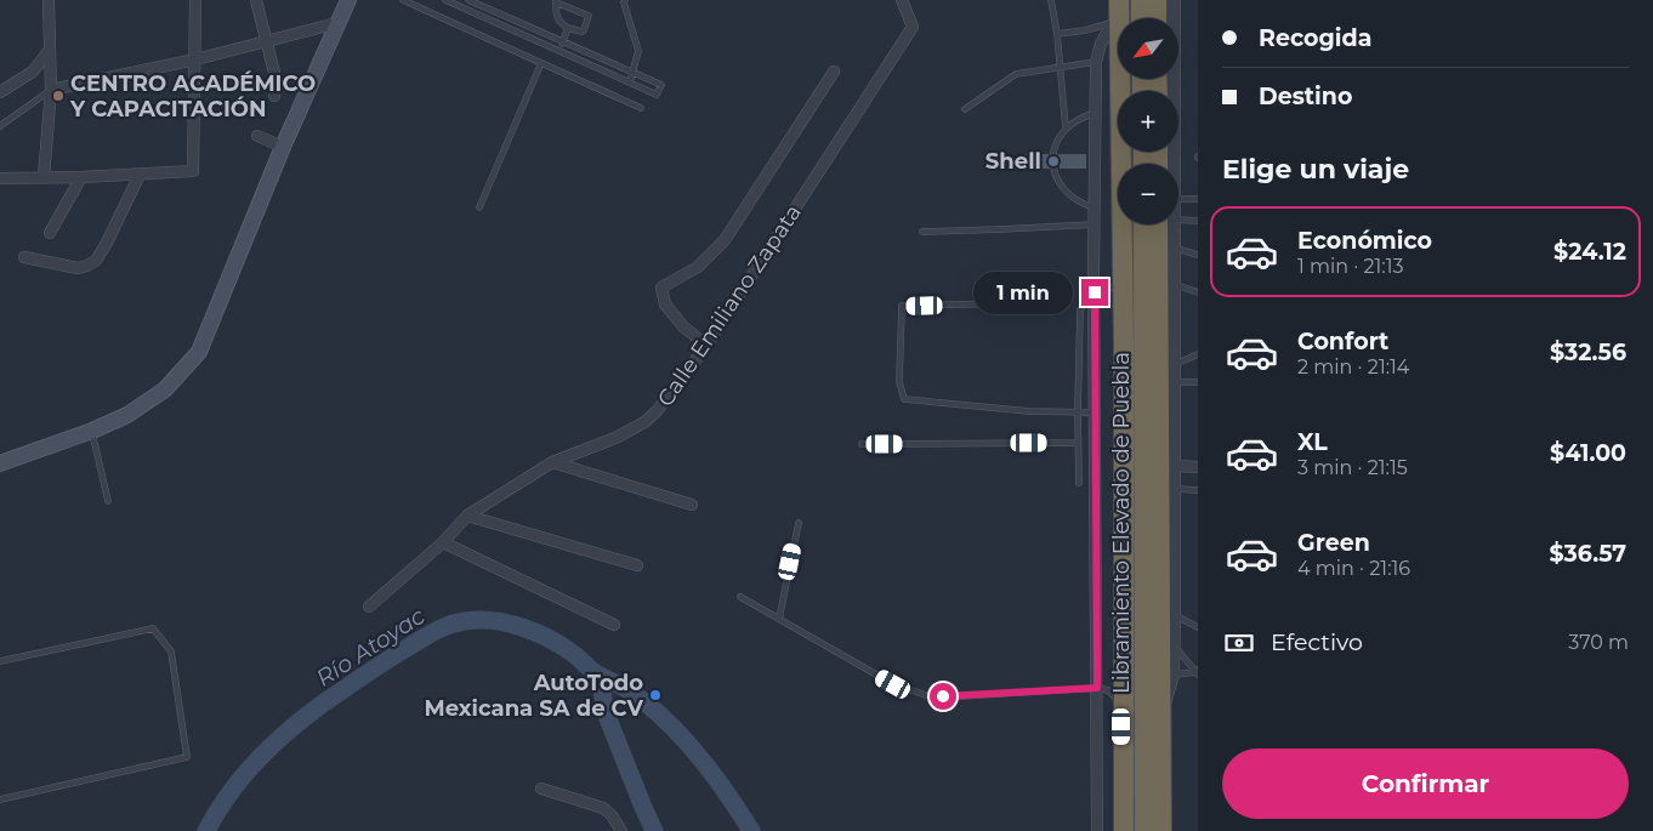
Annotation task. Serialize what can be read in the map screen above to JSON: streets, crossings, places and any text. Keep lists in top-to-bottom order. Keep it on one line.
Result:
{"streets":{"highway":["Libramiento Elevado de Puebla"],"street":["Calle Emiliano Zapata"]},"water":["Río Atoyac"],"places":["CENTRO ACADÉMICO Y CAPACITACIÓN","Shell","AutoTodo Mexicana SA de CV"],"north":"bottom left","page":{"banner":["Recogida","Destino"],"map_buttons":["+","−"],"heading":"Elige un viaje","list":[{"name":"Económico","note":"1 min · 21:13","value":"$24.12"},{"name":"Confort","note":"2 min · 21:14","value":"$32.56"},{"name":"XL","note":"3 min · 21:15","value":"$41.00"},{"name":"Green","note":"4 min · 21:16","value":"$36.57"}],"bubble":"1 min","pay":["Efectivo","370 m"],"buttons":"Confirmar"}}
